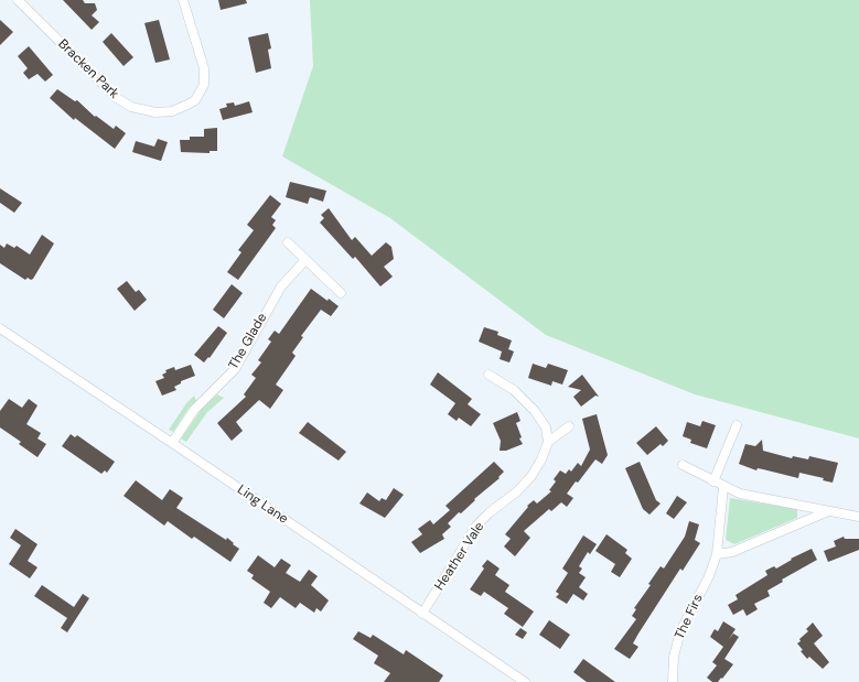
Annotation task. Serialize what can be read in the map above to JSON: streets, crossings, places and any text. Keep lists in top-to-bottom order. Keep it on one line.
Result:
{"streets":{"street":["Bracken Park","The Glade","Ling Lane","Heather Vale","The Firs"]},"crossings":[["The Glade","Ling Lane"],["Ling Lane","Heather Vale"]]}
